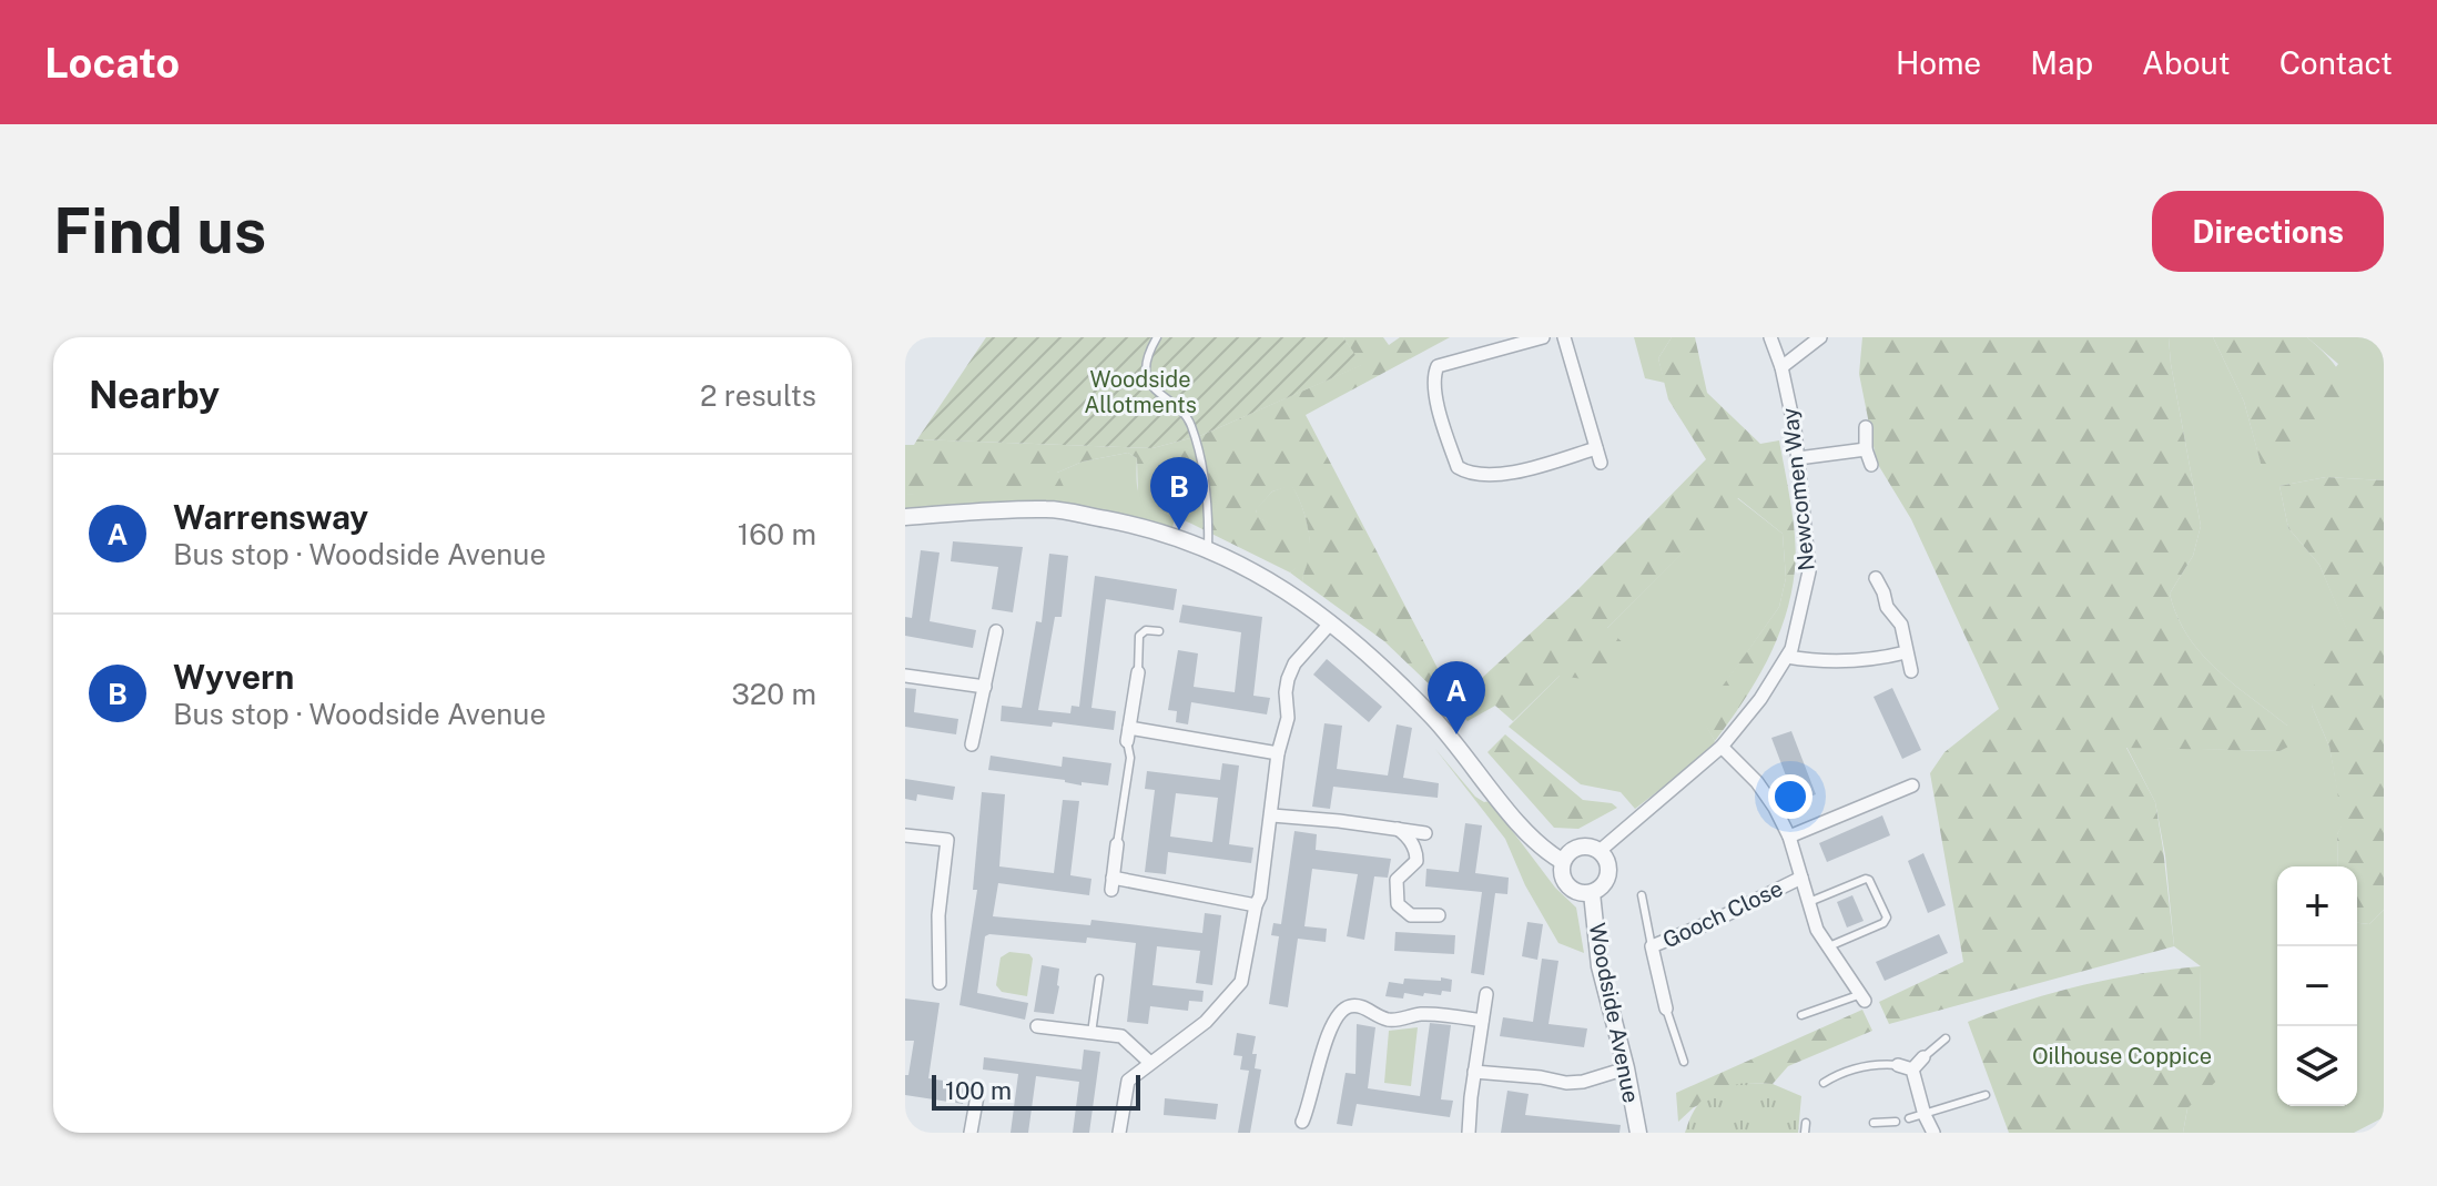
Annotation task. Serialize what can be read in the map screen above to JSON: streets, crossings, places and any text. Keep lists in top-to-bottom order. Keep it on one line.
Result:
{"streets":{"street":["Newcomen Way","Gooch Close","Woodside Avenue"]},"crossings":[["Newcomen Way","Woodside Avenue"]],"parks":["Woodside Allotments","Oilhouse Coppice"],"scale_bar":"100 m","page":{"header":"Locato","nav":["Home","Map","About","Contact"],"buttons":"Directions","title":"Find us","heading":["Nearby","2 results"],"list":[{"mark":"A","name":"Warrensway","note":"Bus stop · Woodside Avenue","value":"160 m"},{"mark":"B","name":"Wyvern","note":"Bus stop · Woodside Avenue","value":"320 m"}],"pins":["B","A"],"map_buttons":["+","−"],"scale":"100 m"}}
